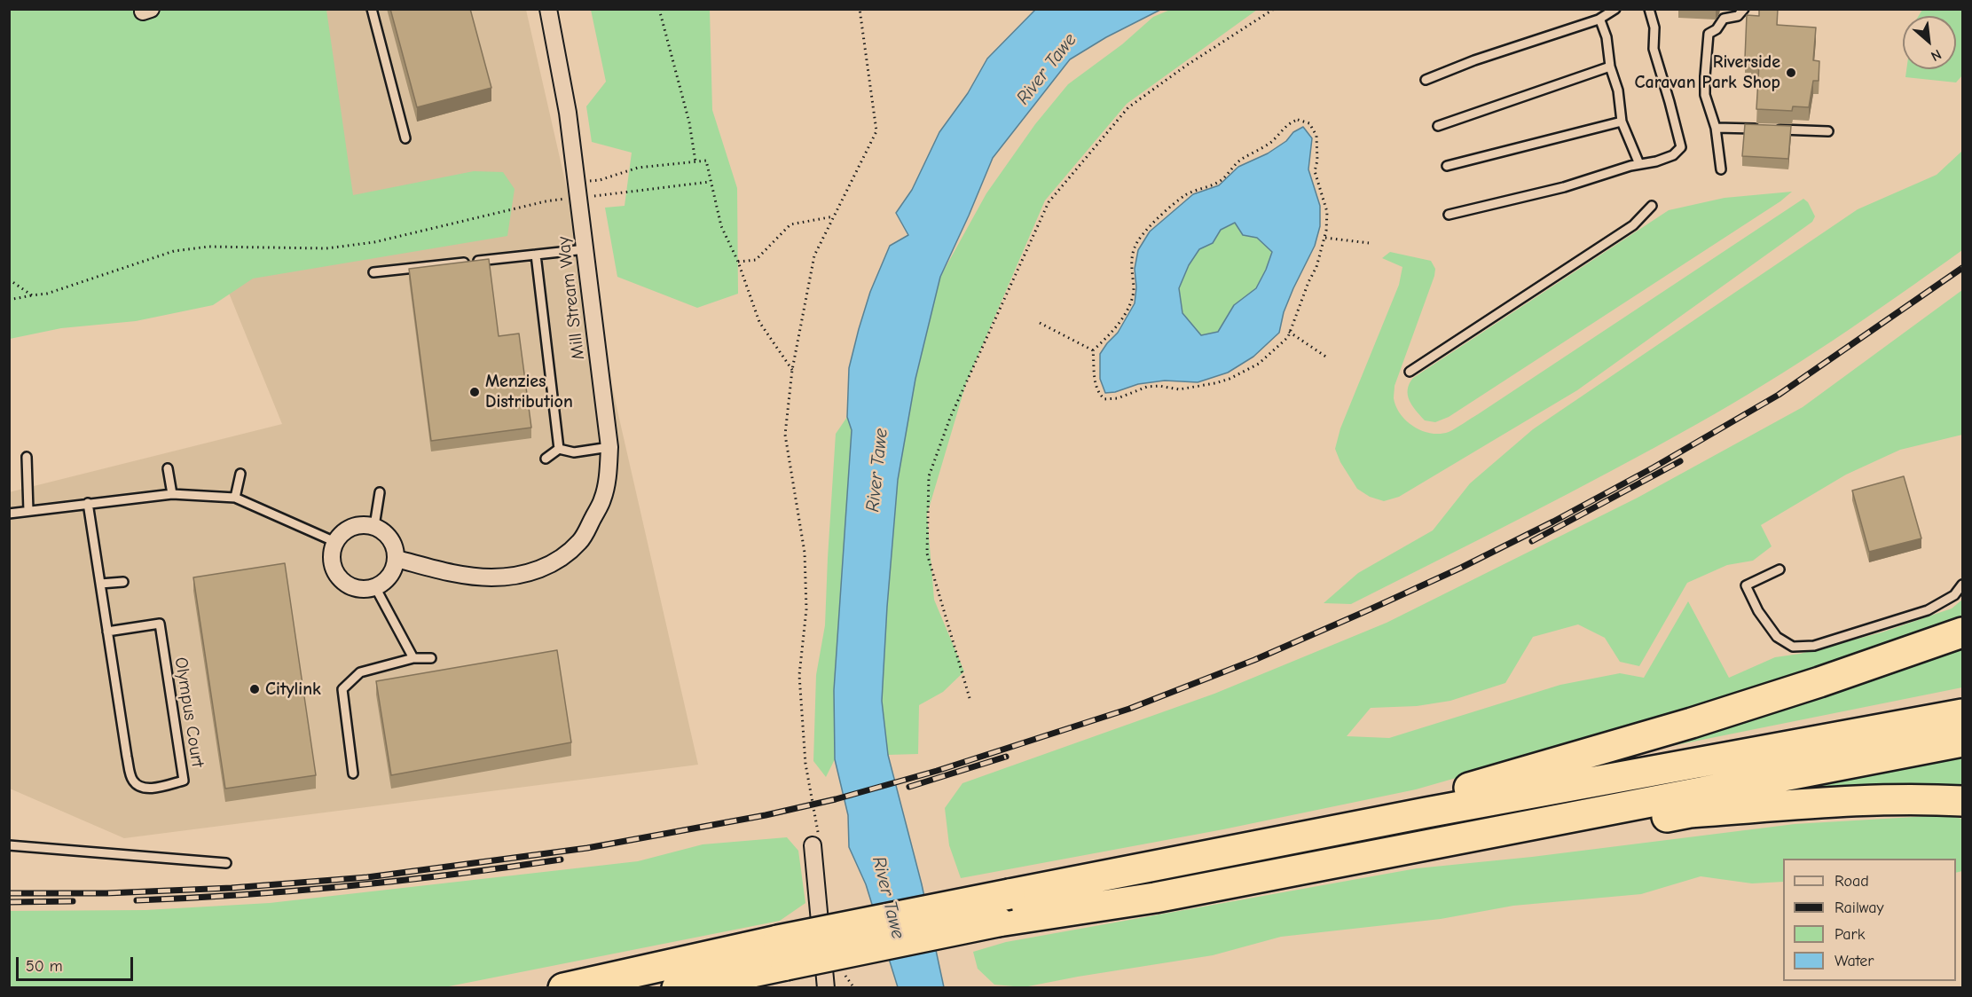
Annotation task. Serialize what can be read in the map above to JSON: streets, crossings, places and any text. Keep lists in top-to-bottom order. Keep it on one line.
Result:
{"streets":{"street":["Mill Stream Way"],"lane":["Olympus Court"]},"water":["River Tawe"],"places":["Riverside Caravan Park Shop","Menzies Distribution","Citylink"],"legend":["Road","Railway","Park","Water"],"scale_bar":"50 m","north":"bottom right"}
